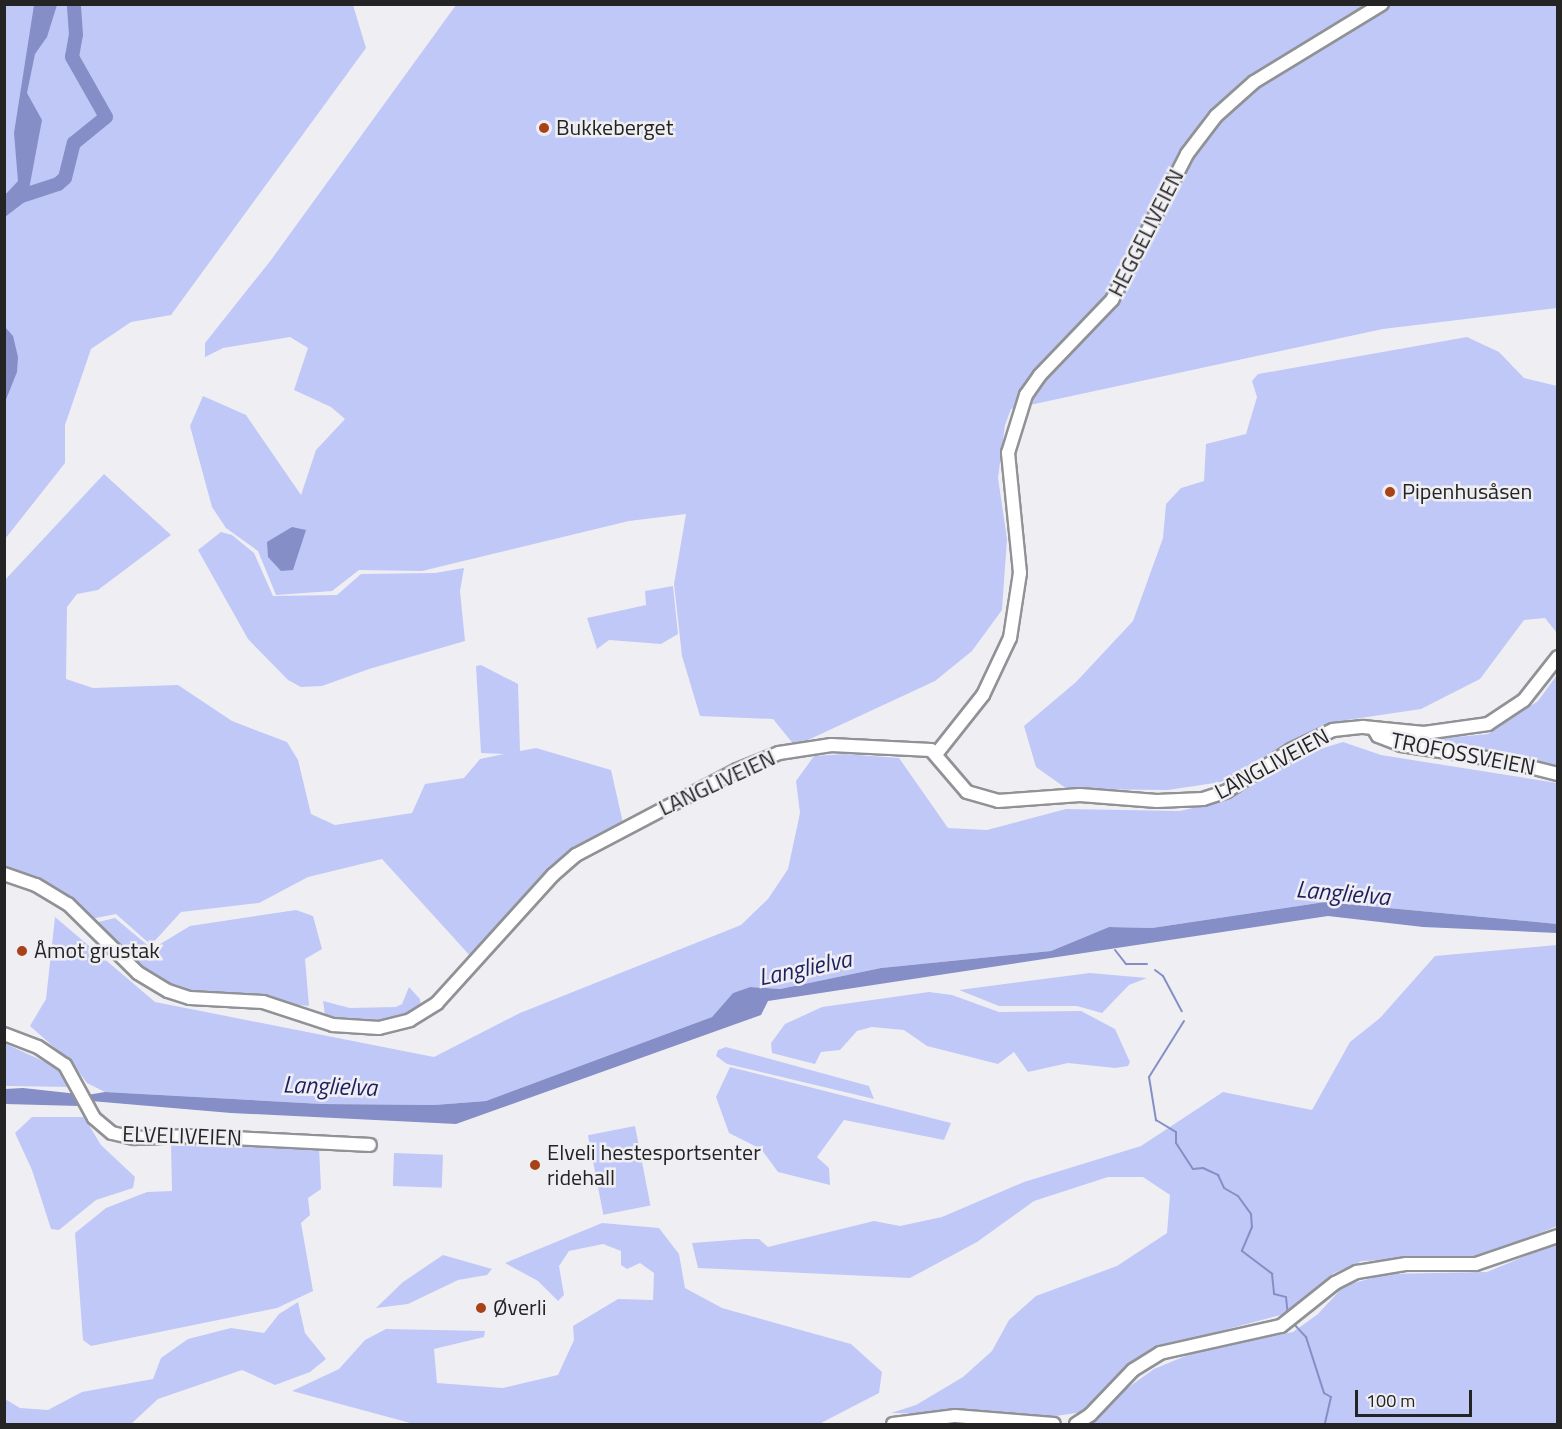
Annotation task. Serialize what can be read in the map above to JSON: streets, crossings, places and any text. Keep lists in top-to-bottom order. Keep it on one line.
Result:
{"streets":{"street":["HEGGELIVEIEN","TROFOSSVEIEN","LANGLIVEIEN","ELVELIVEIEN"]},"crossings":[["HEGGELIVEIEN","LANGLIVEIEN"],["TROFOSSVEIEN","LANGLIVEIEN"]],"water":["Langlielva"],"places":["Bukkeberget","Pipenhusåsen","Åmot grustak","Elveli hestesportsenter ridehall","Øverli"],"scale_bar":"100 m"}
